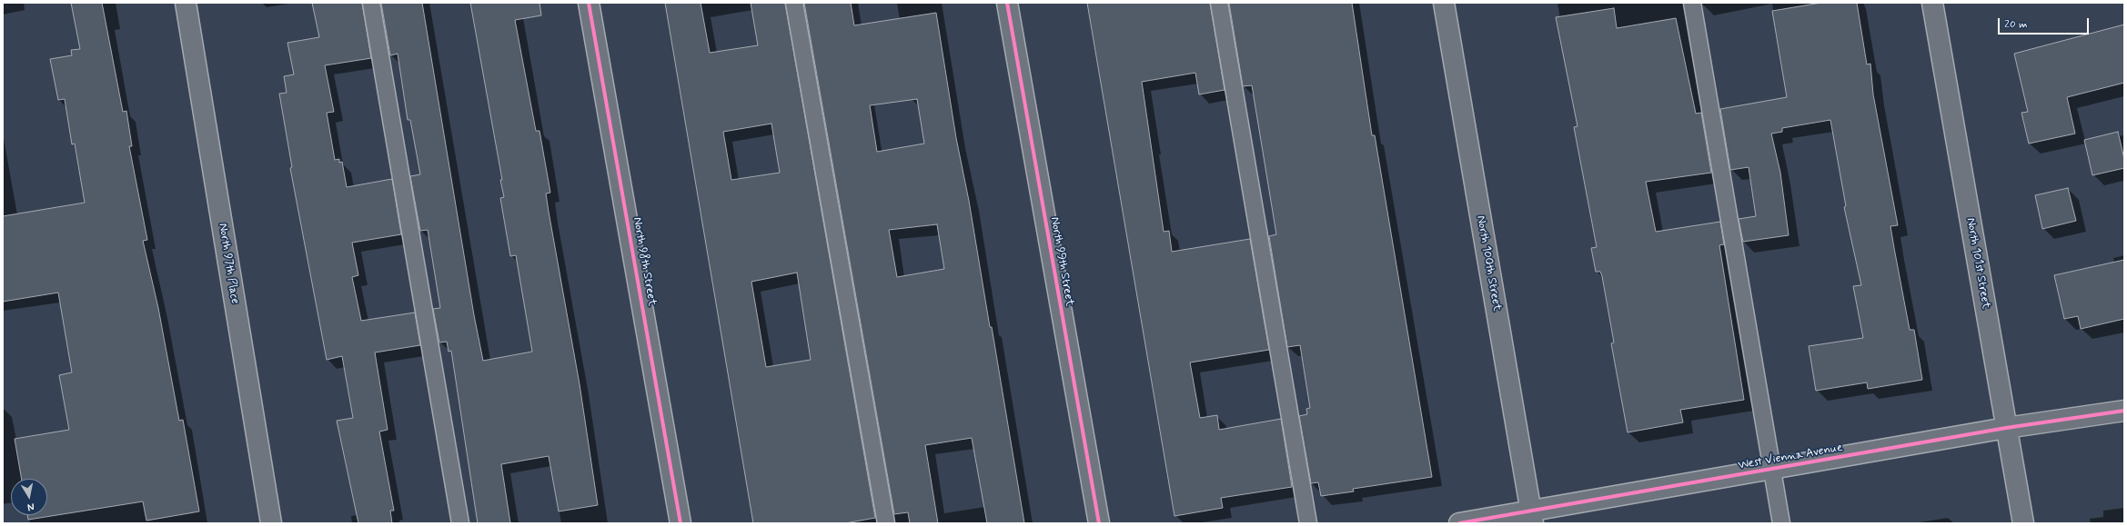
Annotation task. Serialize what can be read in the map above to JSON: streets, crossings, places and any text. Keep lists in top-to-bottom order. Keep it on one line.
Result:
{"streets":{"street":["North 98th Street","North 99th Street","North 97th Place","North 100th Street","North 101st Street","West Vienna Avenue"]},"crossings":[["North 100th Street","West Vienna Avenue"],["North 101st Street","West Vienna Avenue"]],"scale_bar":"20 m","north":"bottom"}
